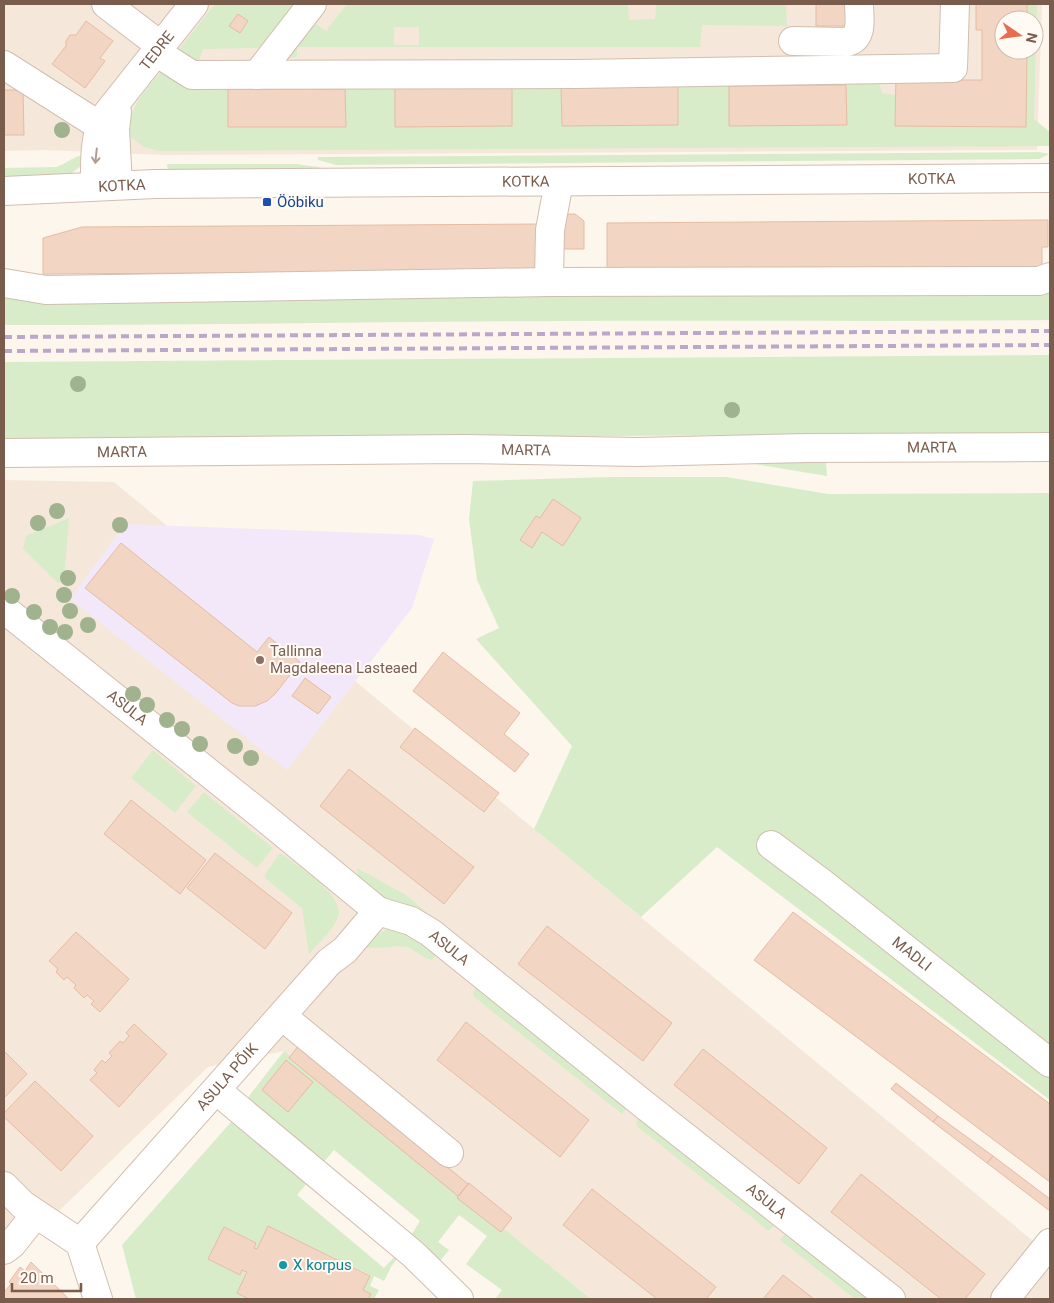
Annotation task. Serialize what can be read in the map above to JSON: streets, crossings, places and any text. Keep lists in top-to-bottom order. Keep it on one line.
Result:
{"streets":{"street":["TEDRE","KOTKA","MARTA","ASULA","MADLI","ASULA PÕIK"]},"crossings":[["TEDRE","KOTKA"],["ASULA","ASULA PÕIK"]],"places":{"transit":["Ööbiku"],"other":["Tallinna Magdaleena Lasteaed","X korpus"]},"scale_bar":"20 m","north":"right"}
